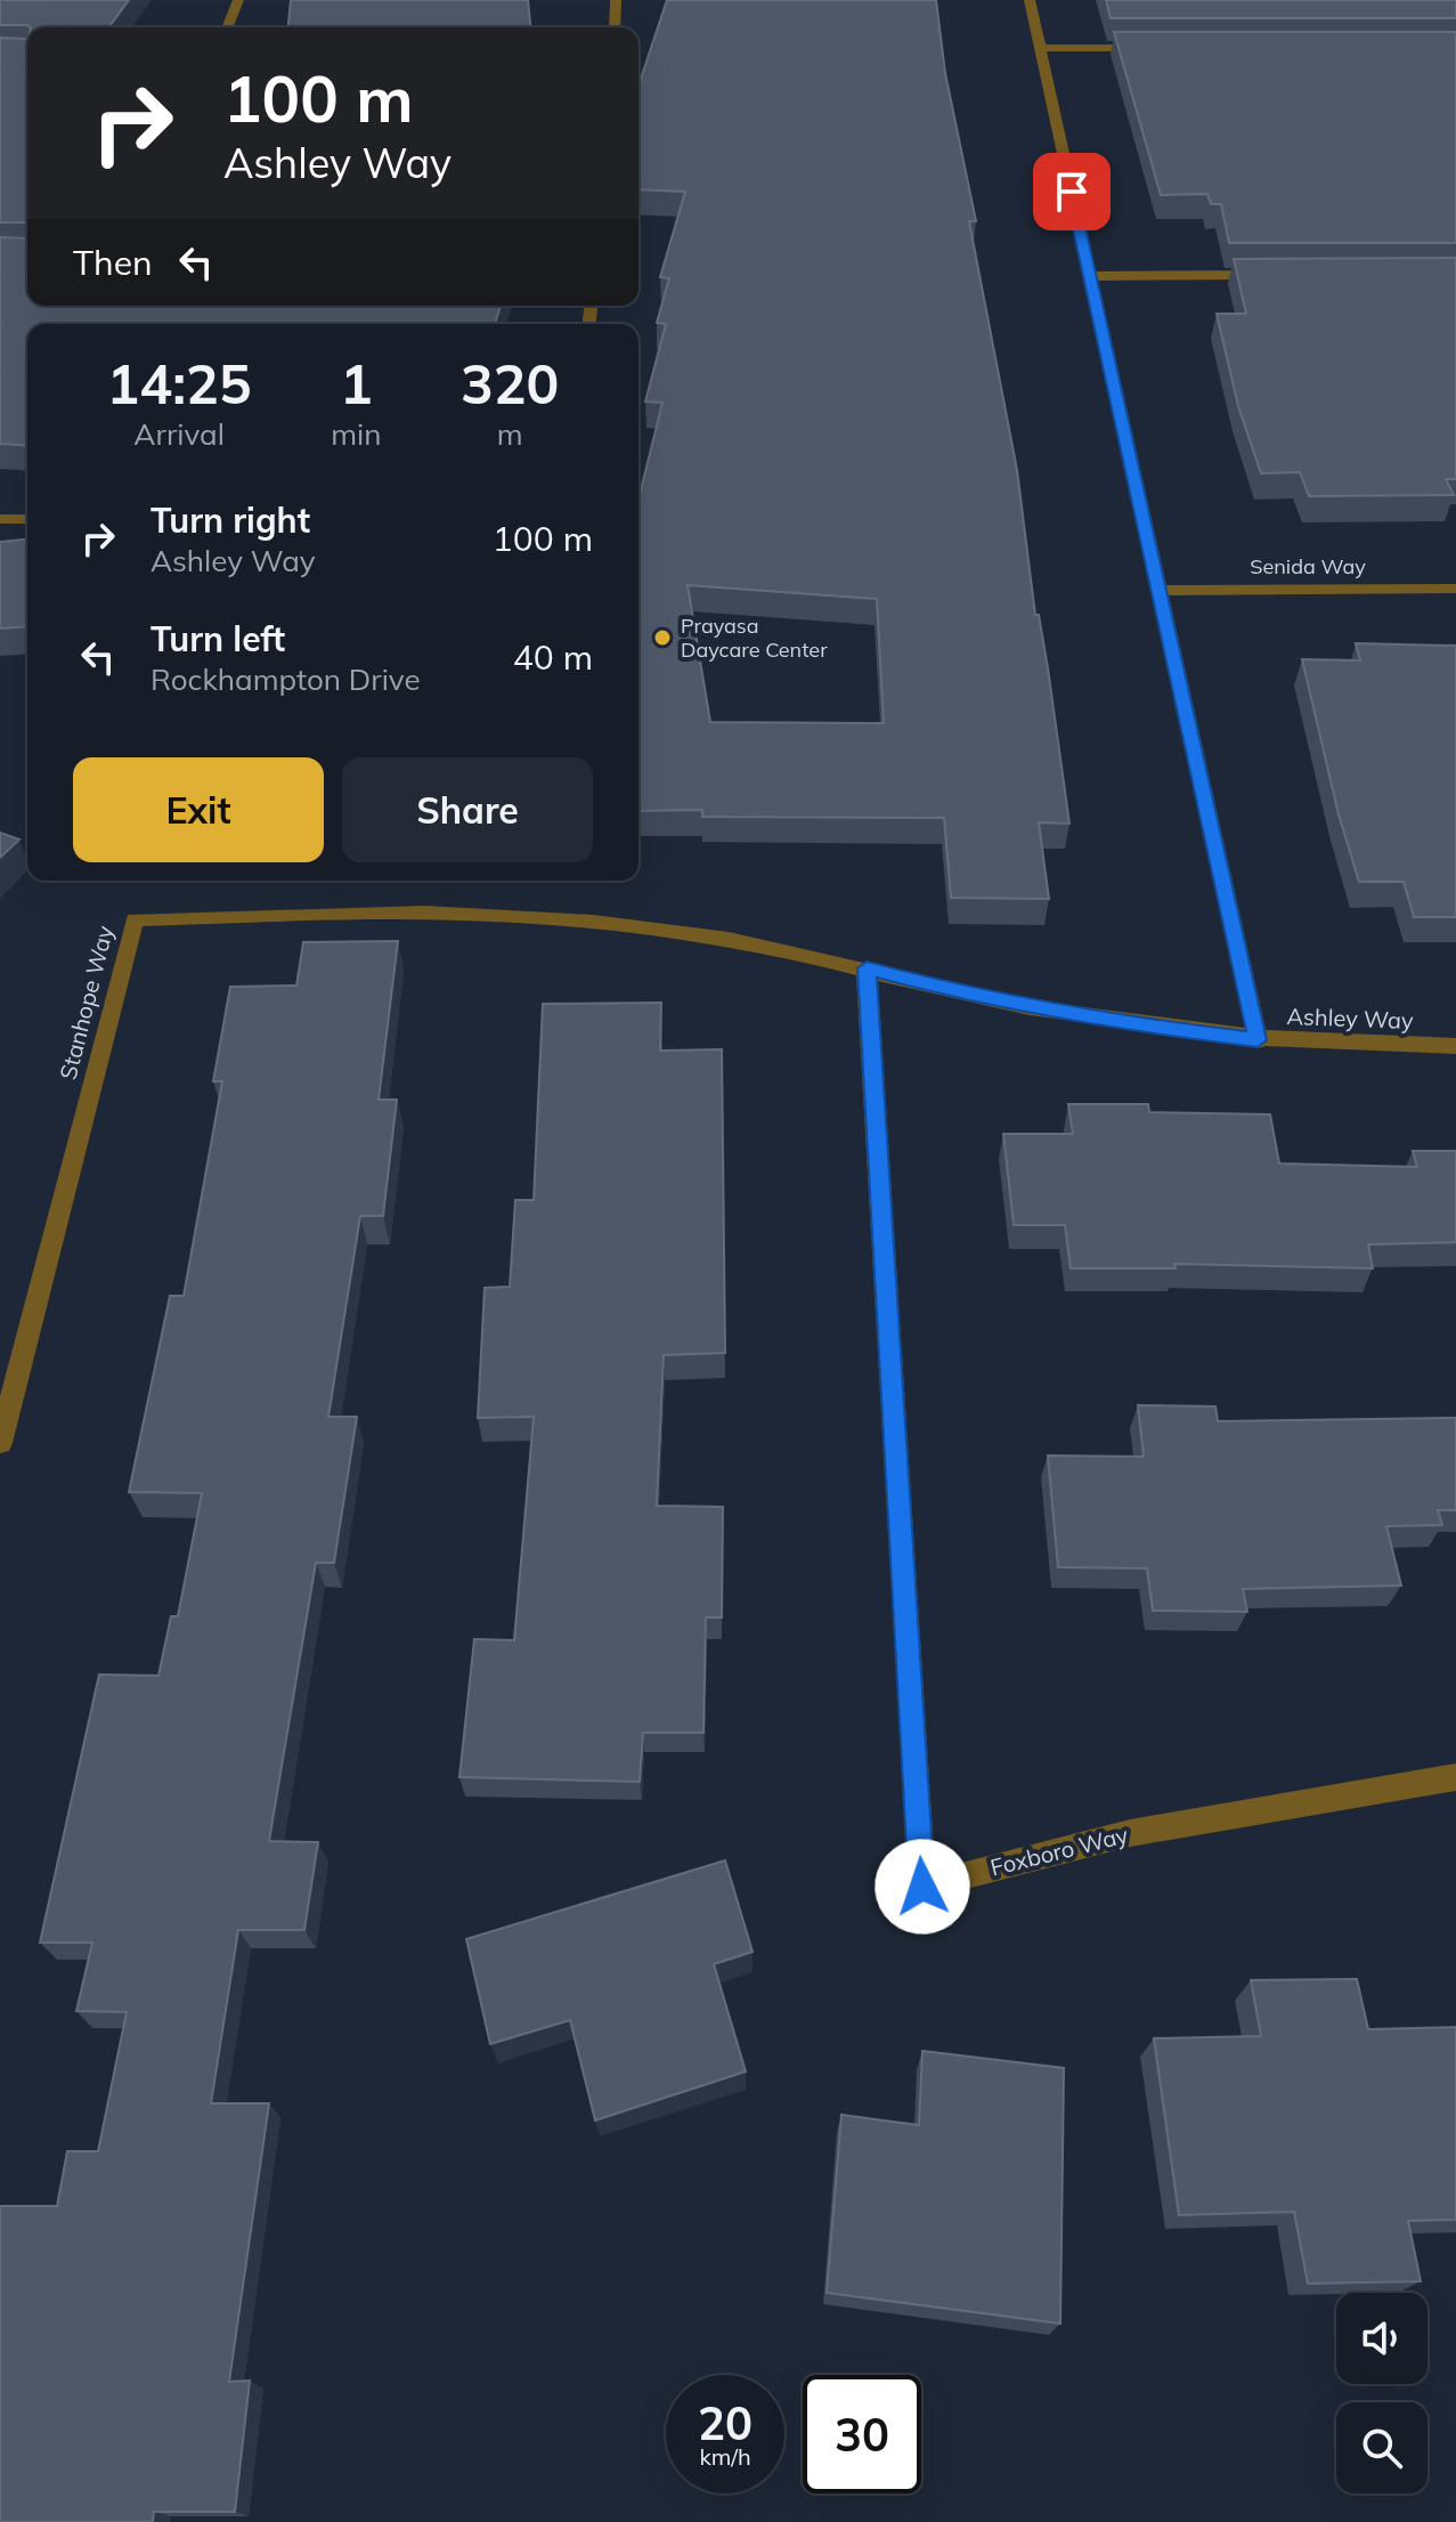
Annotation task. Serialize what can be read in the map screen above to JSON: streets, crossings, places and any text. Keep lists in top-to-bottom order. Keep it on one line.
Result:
{"streets":{"street":["Senida Way","Stanhope Way","Ashley Way","Foxboro Way"]},"crossings":[["Stanhope Way","Ashley Way"],["Stanhope Way","Foxboro Way"],["Ashley Way","Foxboro Way"]],"places":["Prayasa Daycare Center"],"page":{"turn":["100 m","Ashley Way"],"then":"Then","eta":["14:25","Arrival","1","min","320","m"],"list":[{"name":"Turn right","note":"Ashley Way","value":"100 m"},{"name":"Turn left","note":"Rockhampton Drive","value":"40 m"}],"buttons":["Exit","Share"],"speed":"20 km/h","limit":"30"}}
